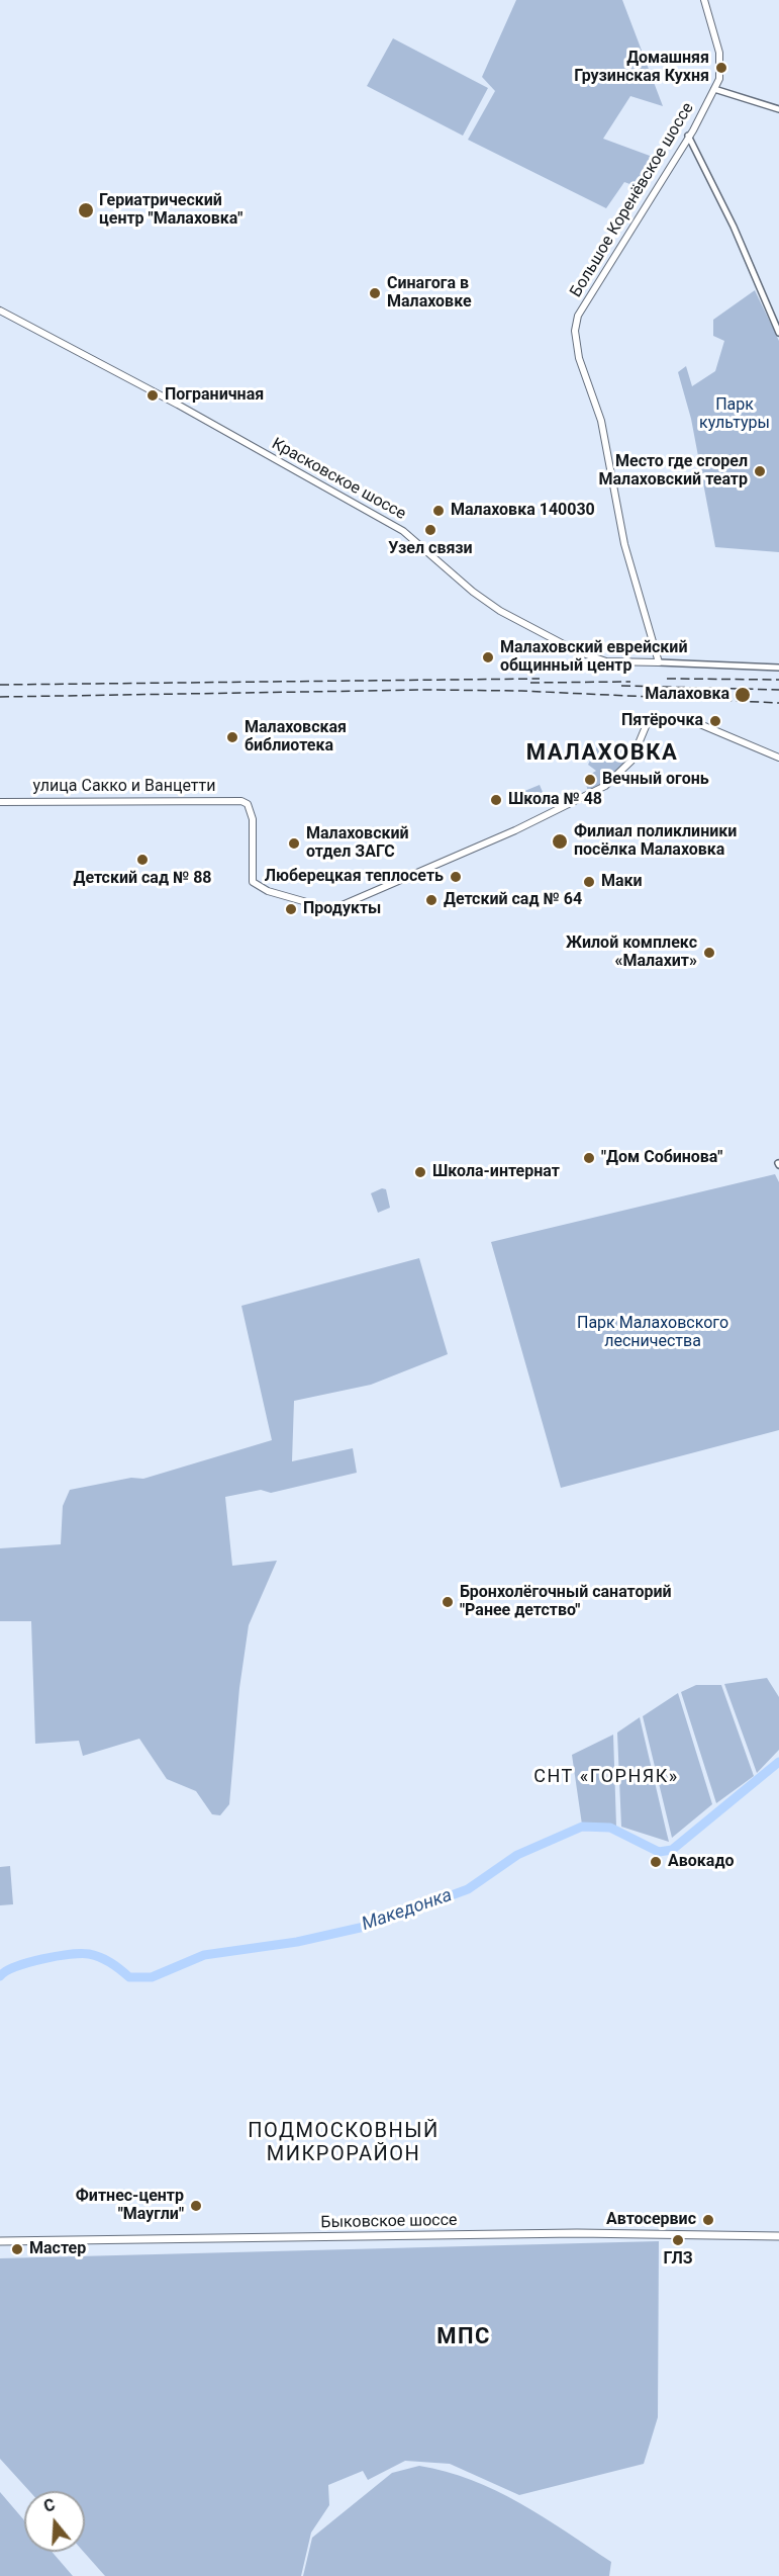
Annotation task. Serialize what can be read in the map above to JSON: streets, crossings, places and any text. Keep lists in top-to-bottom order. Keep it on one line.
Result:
{"streets":{"main road":["Большое Коренёвское шоссе","Красковское шоссе","улица Сакко и Ванцетти","Быковское шоссе"]},"crossings":[["Большое Коренёвское шоссе","Красковское шоссе"]],"districts":["МАЛАХОВКА","СНТ «ГОРНЯК»","ПОДМОСКОВНЫЙ МИКРОРАЙОН","МПС"],"water":["Македонка"],"parks":["Парк культуры","Парк Малаховского лесничества"],"places":["Домашняя Грузинская Кухня","Гериатрический центр \"Малаховка\"","Синагога в Малаховке","Пограничная","Место где сгорел Малаховский театр","Малаховка 140030","Узел связи","Малаховский еврейский общинный центр","Малаховка","Пятёрочка","Малаховская библиотека","Вечный огонь","Школа № 48","Филиал поликлиники посёлка Малаховка","Малаховский отдел ЗАГС","Детский сад № 88","Люберецкая теплосеть","Маки","Детский сад № 64","Продукты","Жилой комплекс «Малахит»","\"Дом Собинова\"","Школа-интернат","Бронхолёгочный санаторий \"Ранее детство\"","Авокадо","Фитнес-центр \"Маугли\"","Автосервис","ГЛЗ","Мастер"],"north":"top"}
